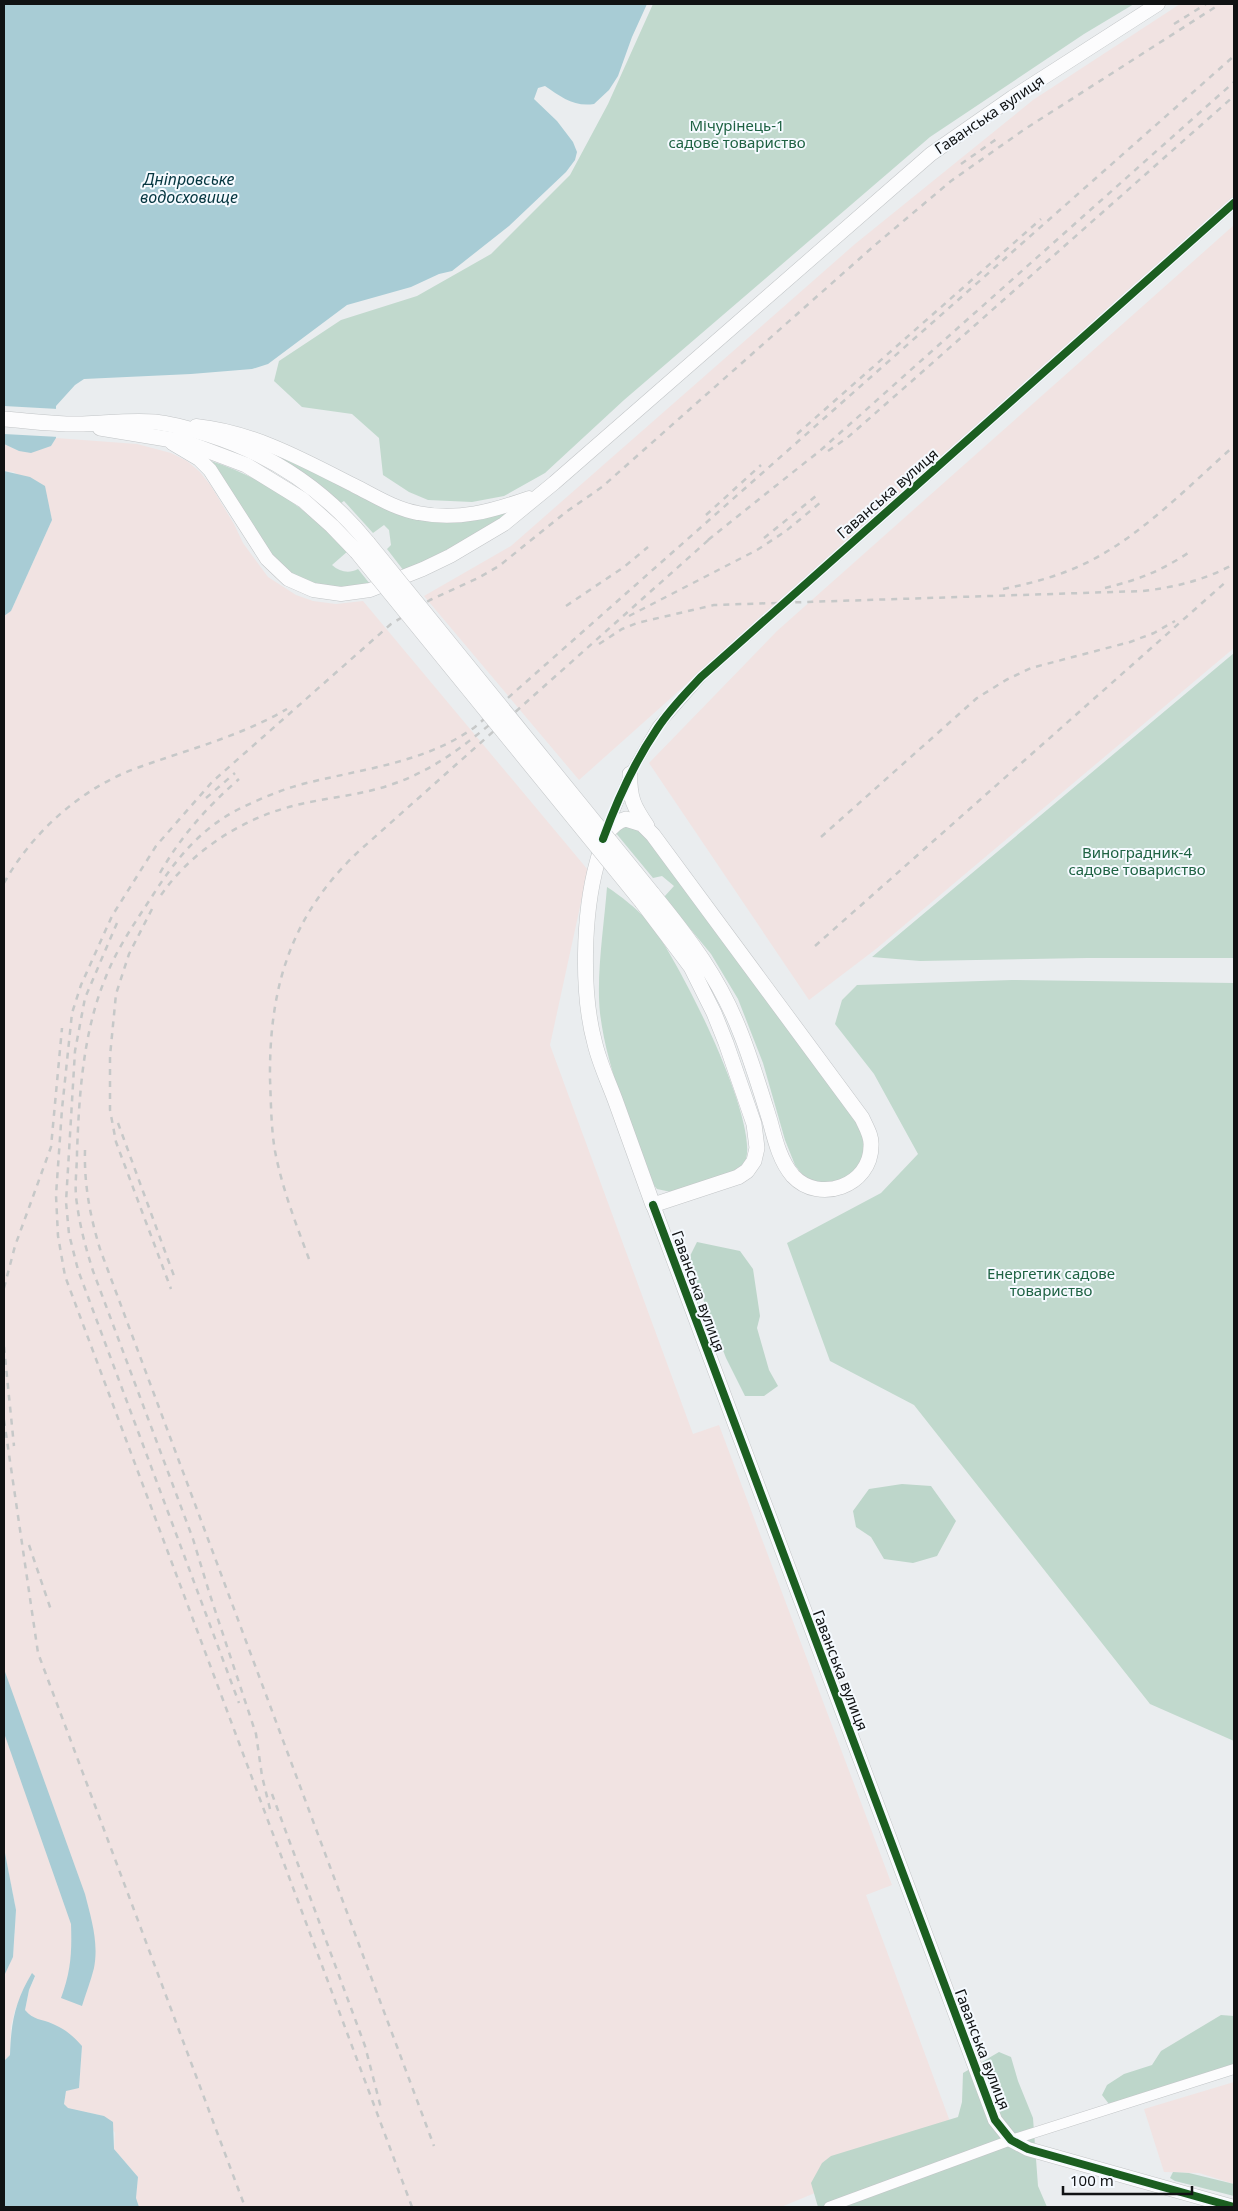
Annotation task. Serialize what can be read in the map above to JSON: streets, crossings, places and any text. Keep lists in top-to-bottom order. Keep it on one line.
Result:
{"streets":{"main road":["Гаванська вулиця"]},"water":["Дніпровське водосховище"],"parks":["Мічурінець-1 садове товариство","Виноградник-4 садове товариство","Енергетик садове товариство"],"scale_bar":"100 m"}
